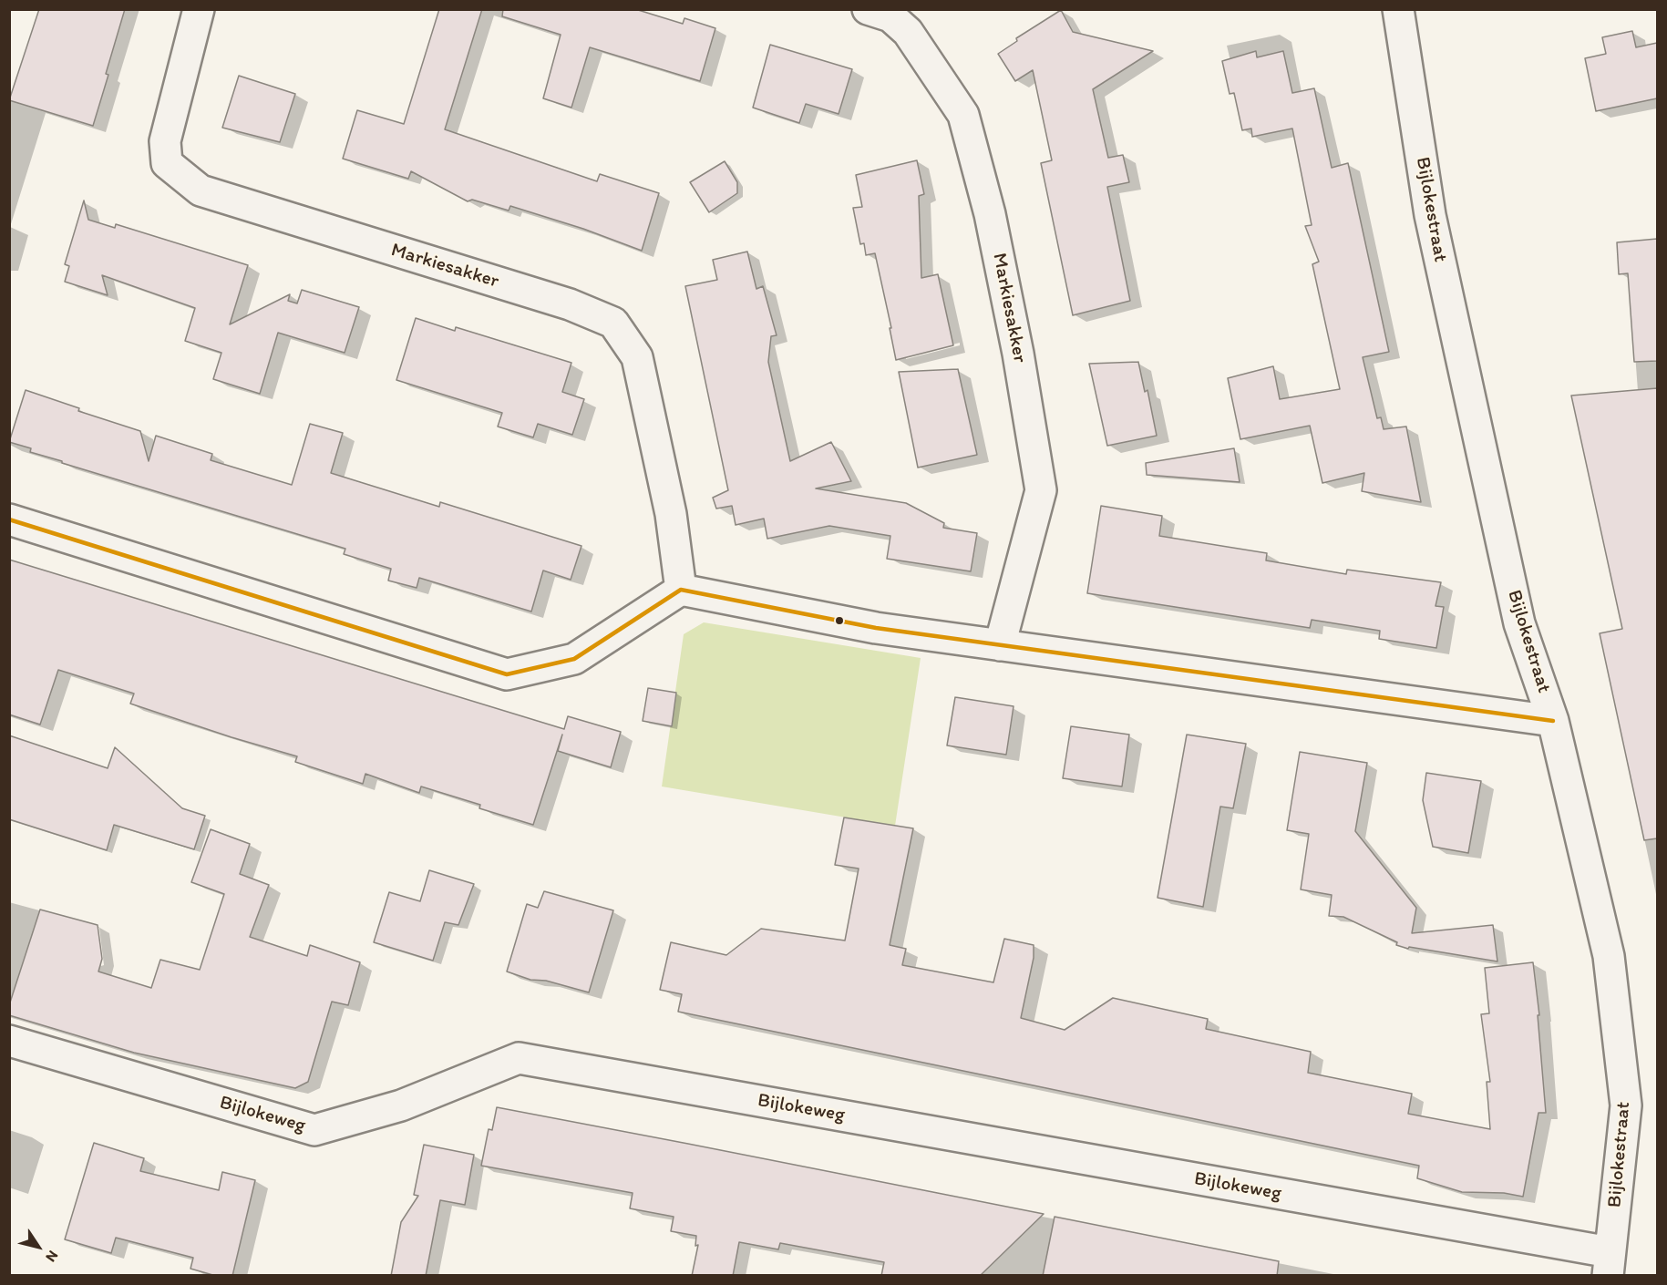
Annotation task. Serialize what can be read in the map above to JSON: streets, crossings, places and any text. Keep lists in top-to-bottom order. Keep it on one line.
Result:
{"streets":{"street":["Bijlokestraat","Markiesakker","Bijlokeweg"]},"crossings":[["Bijlokestraat","Bijlokeweg"]],"north":"bottom right"}
